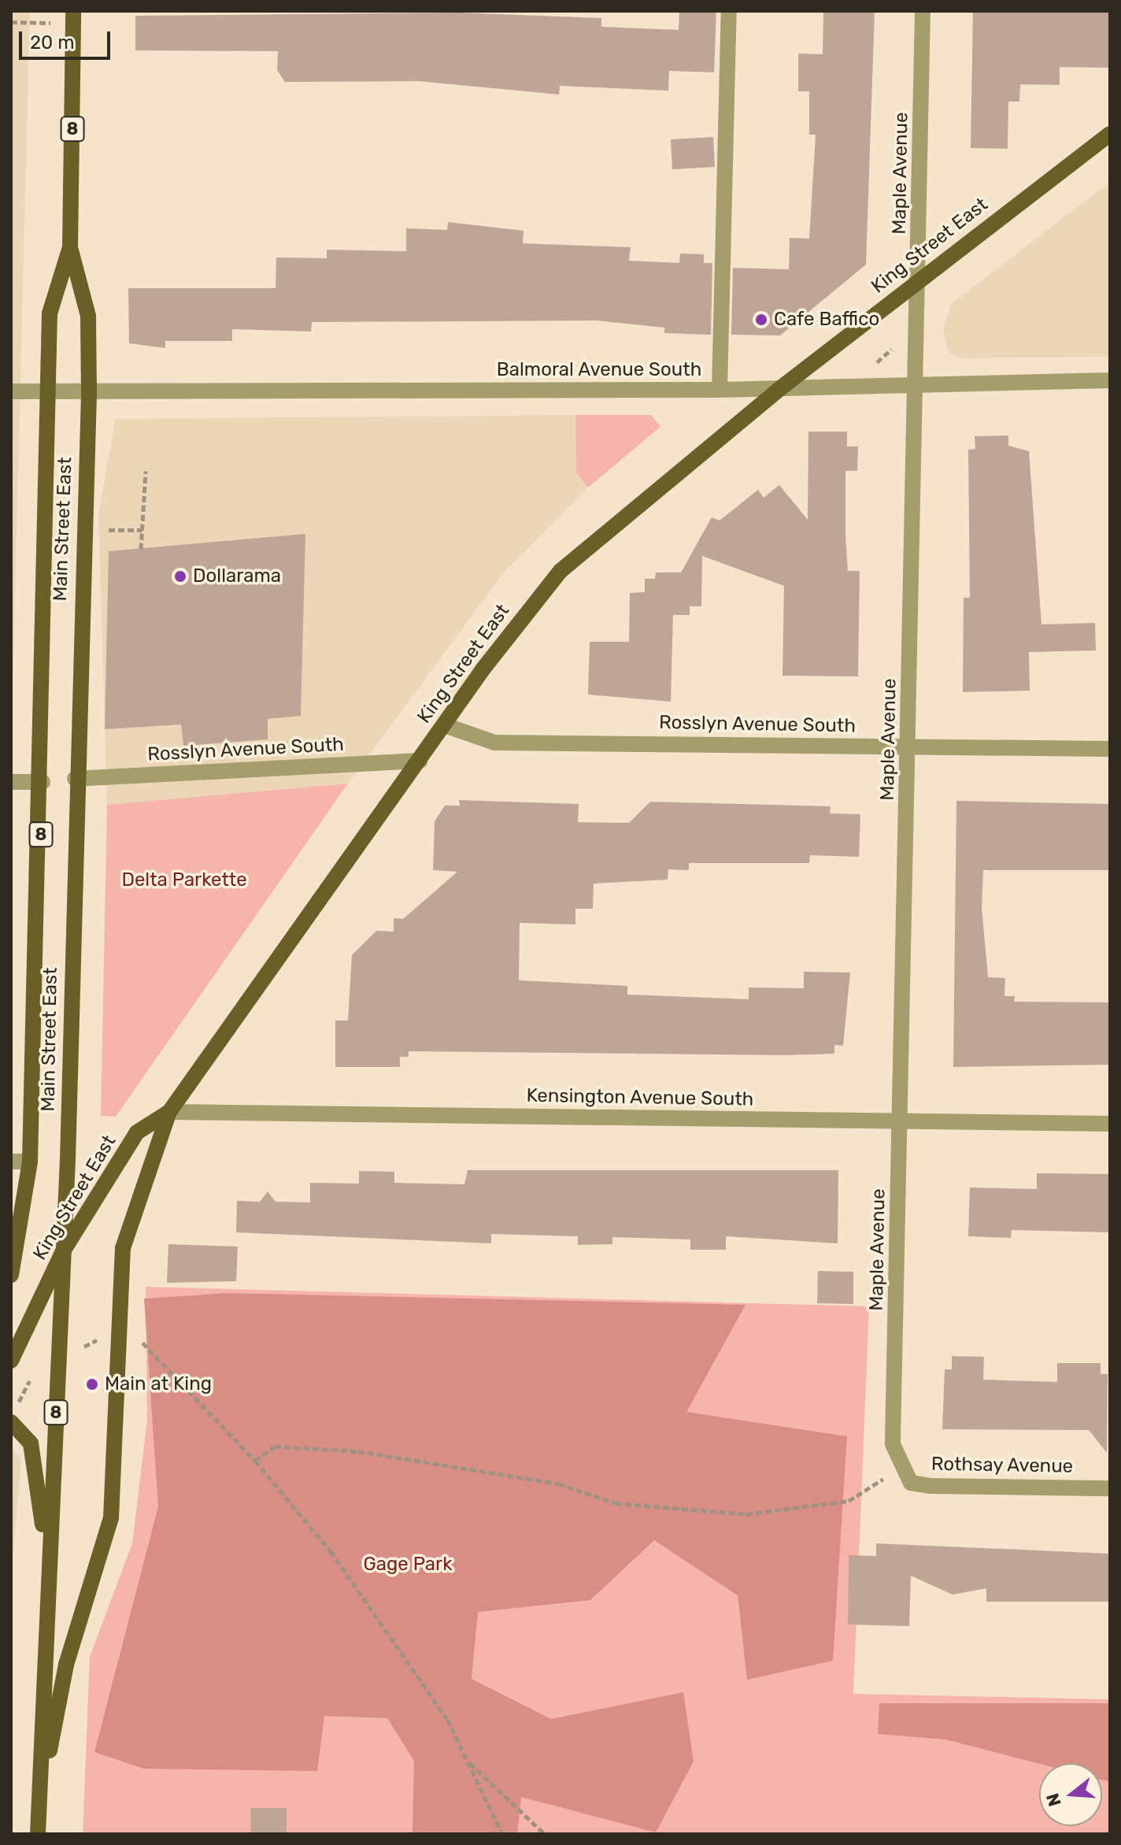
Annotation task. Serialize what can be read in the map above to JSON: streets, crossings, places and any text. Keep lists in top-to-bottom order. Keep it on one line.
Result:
{"streets":{"main road":["8","King Street East","Main Street East"],"street":["Maple Avenue","Balmoral Avenue South","Rosslyn Avenue South","Kensington Avenue South","Rothsay Avenue"]},"crossings":[["Maple Avenue","King Street East"],["Maple Avenue","Balmoral Avenue South"],["Maple Avenue","Rosslyn Avenue South"],["Maple Avenue","Kensington Avenue South"],["Maple Avenue","Rothsay Avenue"],["King Street East","Balmoral Avenue South"],["King Street East","Main Street East"],["King Street East","Rosslyn Avenue South"],["King Street East","Kensington Avenue South"],["Balmoral Avenue South","Main Street East"],["Main Street East","Rosslyn Avenue South"]],"parks":["Delta Parkette","Gage Park"],"places":["Cafe Baffico","Dollarama","Main at King"],"scale_bar":"20 m","north":"left"}
